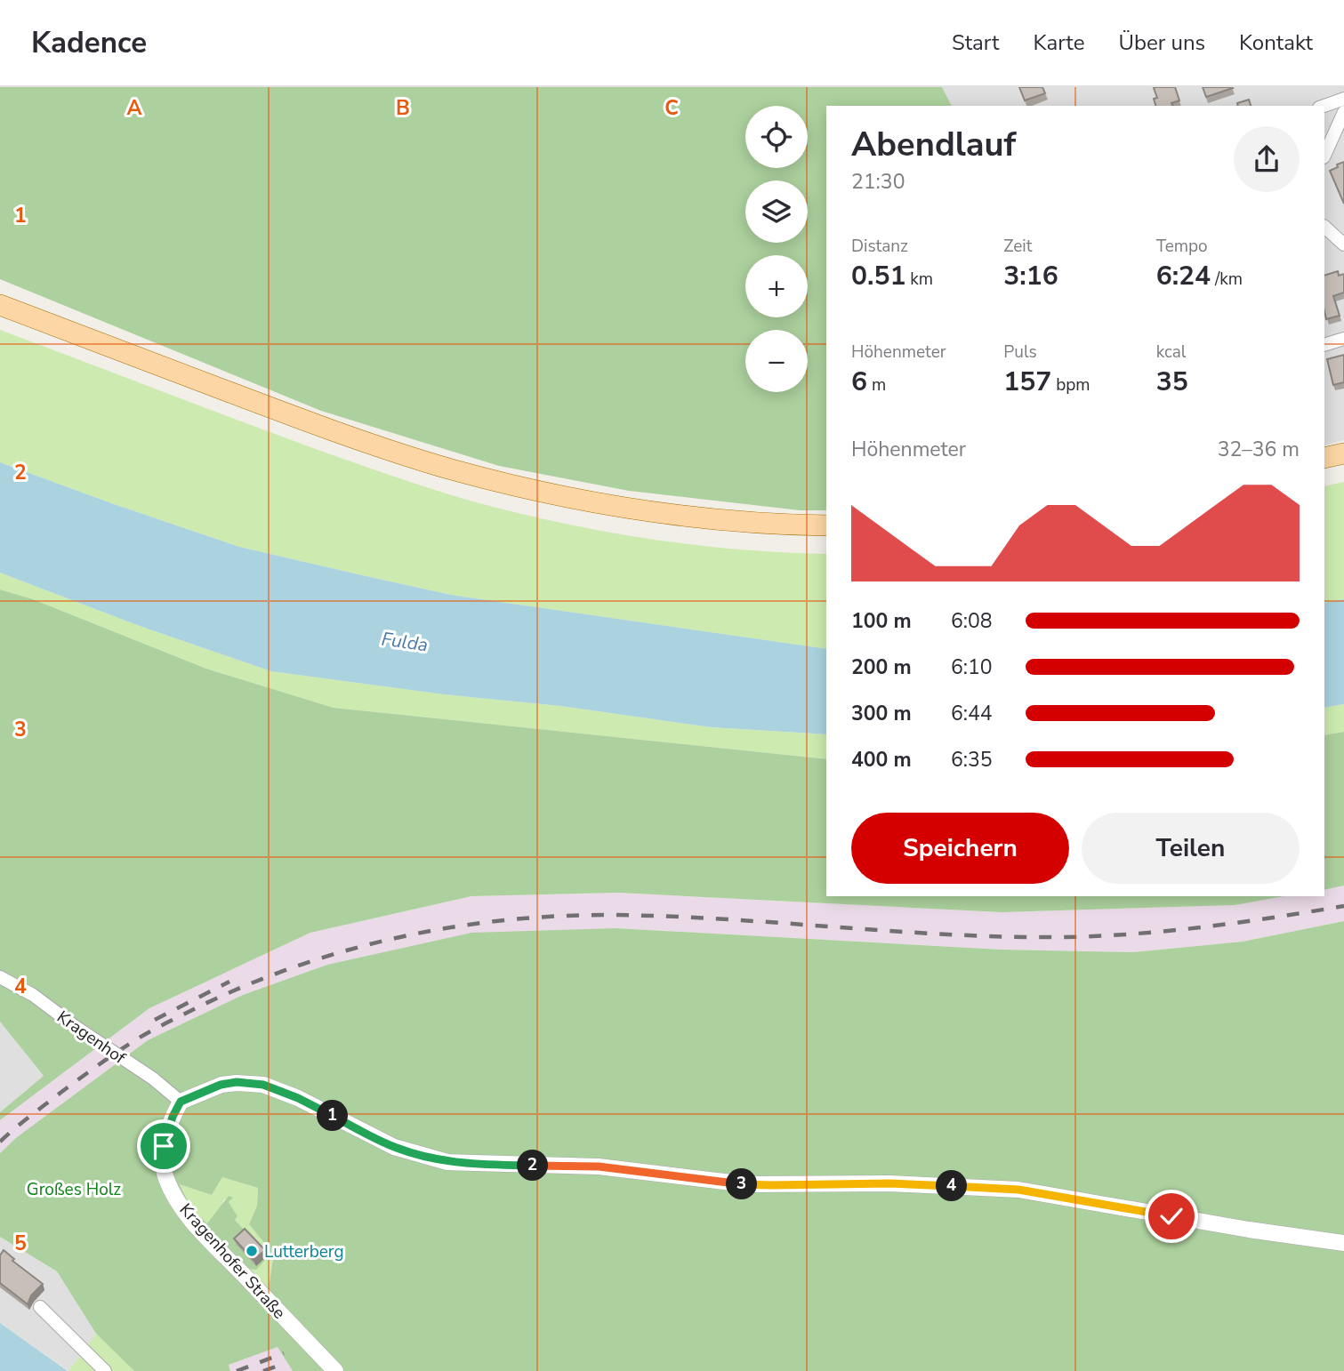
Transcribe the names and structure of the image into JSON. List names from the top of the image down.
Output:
{
  "streets": {
    "street": ["Kragenhof", "Kragenhofer Straße"]
  },
  "crossings": [
    ["Kragenhof", "Kragenhofer Straße"]
  ],
  "water": ["Fulda"],
  "parks": ["Großes Holz"],
  "places": ["Lutterberg"],
  "page": {
    "header": "Kadence",
    "nav": [
      "Start",
      "Karte",
      "Über uns",
      "Kontakt"
    ],
    "map_buttons": ["+", "−"],
    "heading": ["Abendlauf", "21:30"],
    "stats": [
      ["Distanz", "0.51 km"],
      ["Zeit", "3:16"],
      ["Tempo", "6:24 /km"],
      ["Höhenmeter", "6 m"],
      ["Puls", "157 bpm"],
      ["kcal", "35"]
    ],
    "chart": ["Höhenmeter", "32–36 m"],
    "list": [
      {
        "name": "100 m",
        "note": "6:08"
      },
      {
        "name": "200 m",
        "note": "6:10"
      },
      {
        "name": "300 m",
        "note": "6:44"
      },
      {
        "name": "400 m",
        "note": "6:35"
      }
    ],
    "buttons": ["Speichern", "Teilen"],
    "pins": [
      "1",
      "2",
      "3",
      "4"
    ]
  },
  "grid": {
    "columns": ["A", "B", "C"],
    "rows": [
      "1",
      "2",
      "3",
      "4",
      "5"
    ]
  }
}
